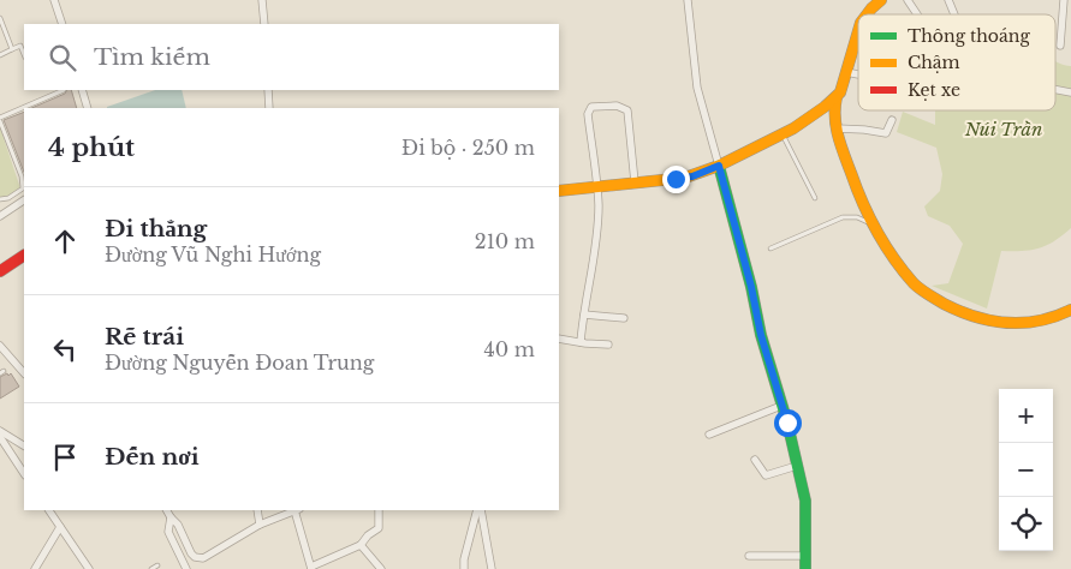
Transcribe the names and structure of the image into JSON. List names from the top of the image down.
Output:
{
  "parks": ["Núi Trần"],
  "legend": ["Thông thoáng", "Chậm", "Kẹt xe"],
  "page": {
    "search": "Tìm kiếm",
    "heading": ["4 phút", "Đi bộ · 250 m"],
    "list": [
      ["Đi thẳng", "Đường Vũ Nghi Hướng", "210 m"],
      ["Rẽ trái", "Đường Nguyễn Đoan Trung", "40 m"],
      "Đến nơi"
    ],
    "map_buttons": ["+", "−"]
  }
}
